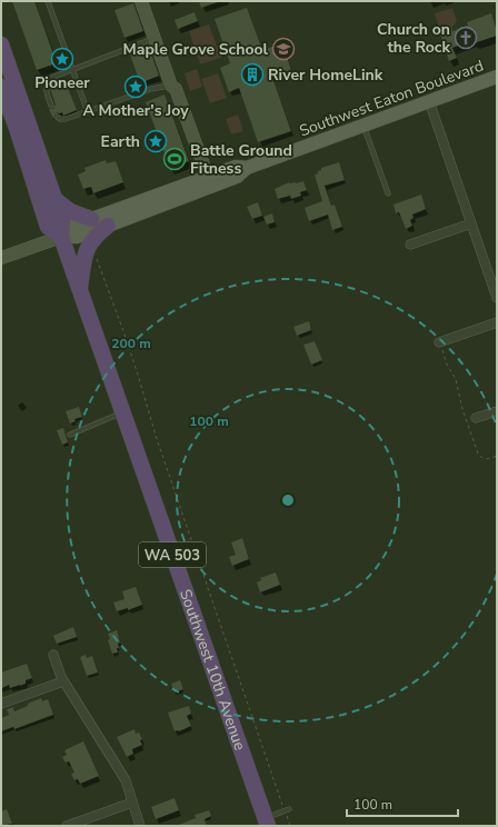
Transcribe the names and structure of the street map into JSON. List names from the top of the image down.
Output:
{
  "streets": {
    "highway": ["WA 503", "Southwest 10th Avenue"],
    "main road": ["Southwest Eaton Boulevard"]
  },
  "crossings": [
    ["Southwest Eaton Boulevard", "Southwest 10th Avenue"]
  ],
  "places": {
    "church": ["Church on the Rock"],
    "school or university": ["Maple Grove School"],
    "place": ["Pioneer", "A Mother's Joy", "Earth"],
    "building": ["River HomeLink"],
    "sports": ["Battle Ground Fitness"]
  },
  "scale_bar": "100 m",
  "rings": ["200 m", "100 m"]
}
